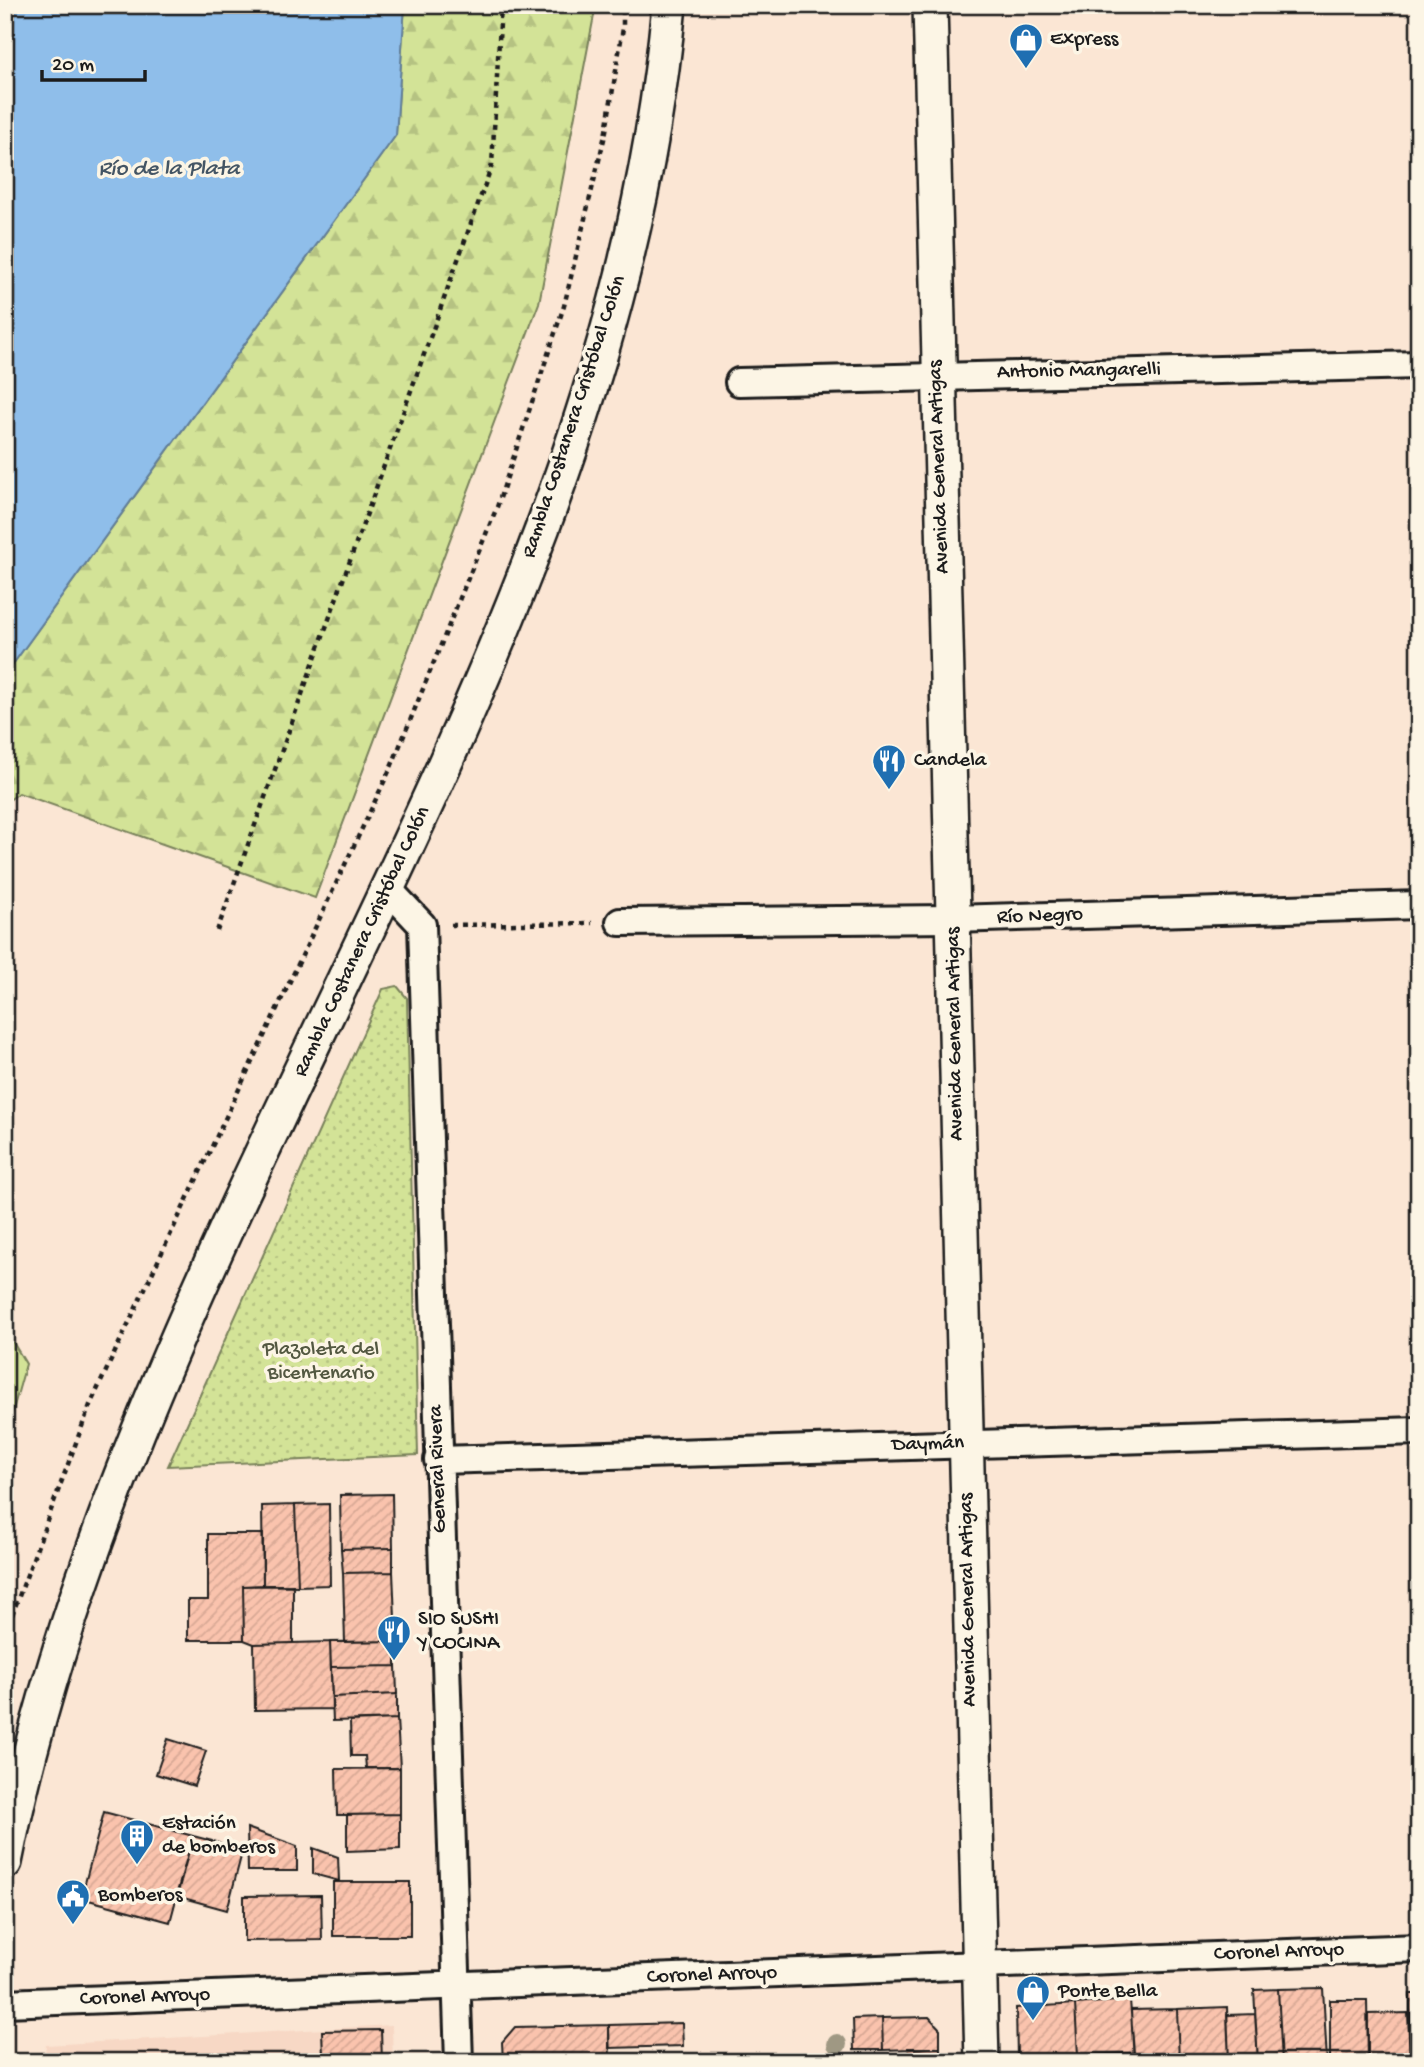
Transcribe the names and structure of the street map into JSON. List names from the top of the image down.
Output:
{
  "streets": {
    "street": [
      "Antonio Mangarelli",
      "Rambla Costanera Cristóbal Colón",
      "Avenida General Artigas",
      "Río Negro",
      "Daymán",
      "General Rivera",
      "Coronel Arroyo"
    ]
  },
  "crossings": [
    ["Antonio Mangarelli", "Avenida General Artigas"],
    ["Avenida General Artigas", "Río Negro"],
    ["Avenida General Artigas", "Daymán"],
    ["Avenida General Artigas", "Coronel Arroyo"],
    ["Daymán", "General Rivera"],
    ["General Rivera", "Coronel Arroyo"]
  ],
  "water": ["Río de la Plata"],
  "parks": ["Plazoleta del Bicentenario"],
  "places": {
    "shop": ["Express", "Ponte Bella"],
    "restaurant": ["Candela", "SIO SUSHI Y COCINA"],
    "building": ["Estación de bomberos"],
    "public building": ["Bomberos"]
  },
  "scale_bar": "20 m"
}
